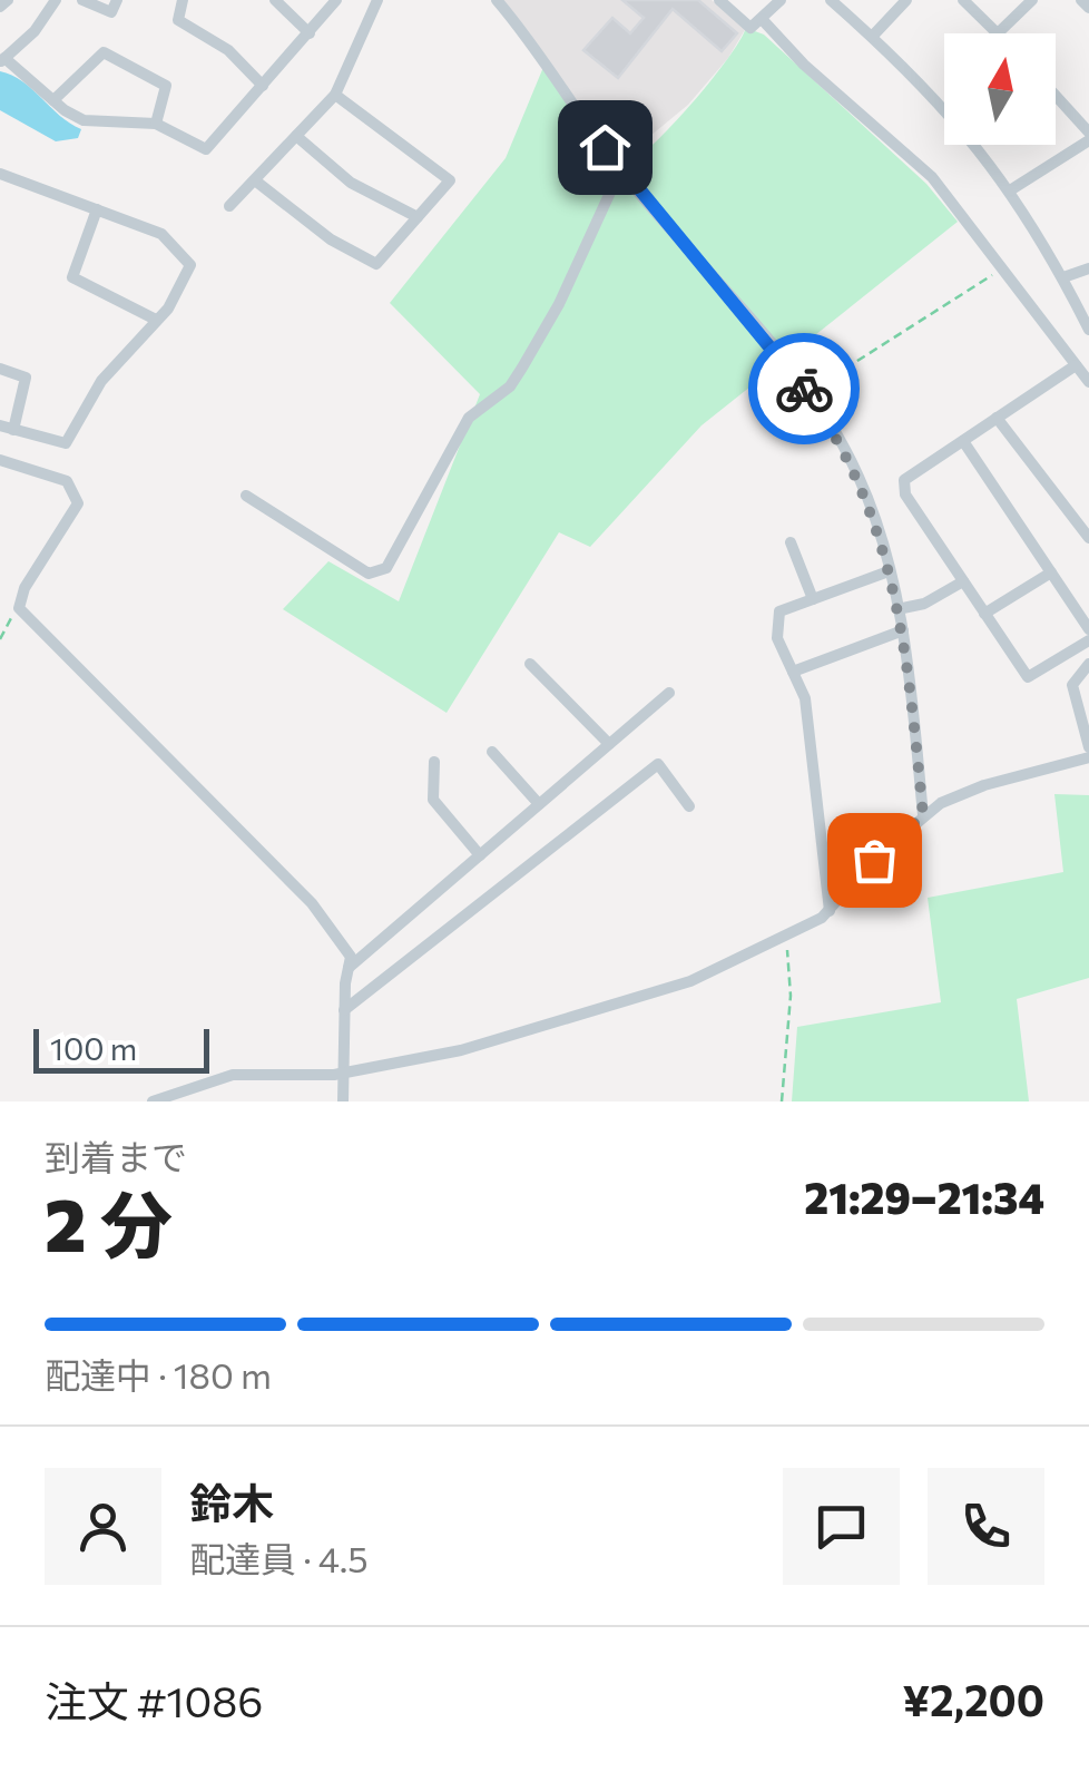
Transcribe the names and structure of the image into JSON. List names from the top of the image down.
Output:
{
  "scale_bar": "100 m",
  "north": "top",
  "page": {
    "scale": "100 m",
    "heading": ["2 分", "到着まで", "21:29–21:34"],
    "panel": [
      "鈴木",
      "配達員 · 4.5",
      "注文 #1086",
      "¥2,200"
    ],
    "bar": "配達中 · 180 m"
  }
}
